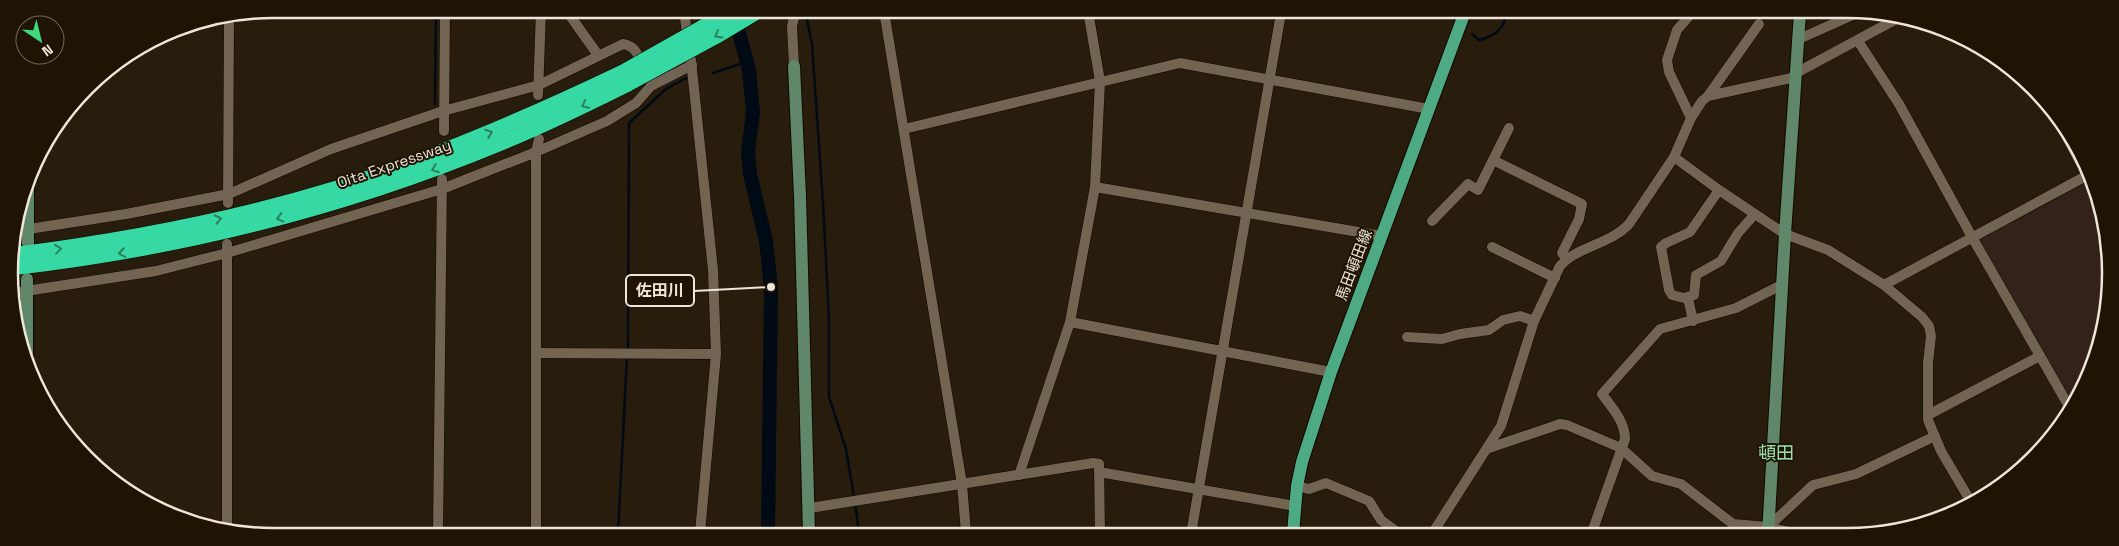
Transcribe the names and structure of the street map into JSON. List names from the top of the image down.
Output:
{
  "streets": {
    "highway": ["Oita Expressway"],
    "main road": ["馬田頓田線"]
  },
  "districts": ["頓田"],
  "places": ["佐田川"],
  "north": "bottom right"
}
